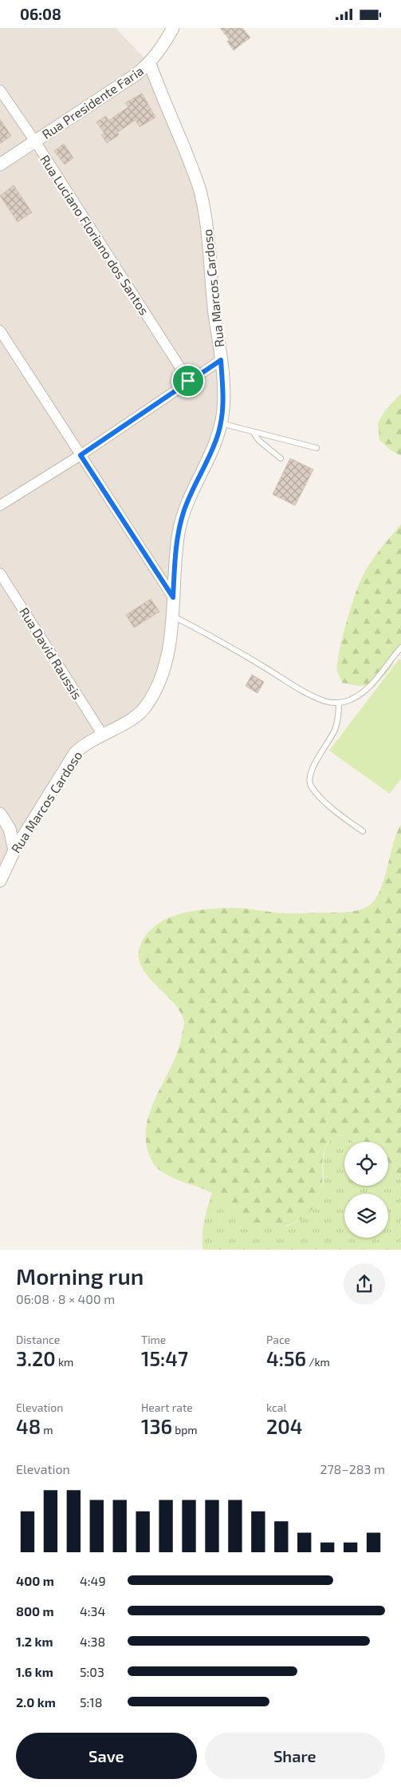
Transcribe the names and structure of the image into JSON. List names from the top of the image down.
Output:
{
  "streets": {
    "street": [
      "Rua Presidente Faria",
      "Rua Luciano Floriano dos Santos",
      "Rua Marcos Cardoso",
      "Rua David Raussis"
    ]
  },
  "crossings": [
    ["Rua Presidente Faria", "Rua Luciano Floriano dos Santos"],
    ["Rua Presidente Faria", "Rua Marcos Cardoso"],
    ["Rua Marcos Cardoso", "Rua David Raussis"]
  ],
  "page": {
    "status": "06:08",
    "heading": ["Morning run", "06:08 · 8 × 400 m"],
    "stats": [
      ["Distance", "3.20 km"],
      ["Time", "15:47"],
      ["Pace", "4:56 /km"],
      ["Elevation", "48 m"],
      ["Heart rate", "136 bpm"],
      ["kcal", "204"]
    ],
    "chart": ["Elevation", "278–283 m"],
    "list": [
      {
        "name": "400 m",
        "note": "4:49"
      },
      {
        "name": "800 m",
        "note": "4:34"
      },
      {
        "name": "1.2 km",
        "note": "4:38"
      },
      {
        "name": "1.6 km",
        "note": "5:03"
      },
      {
        "name": "2.0 km",
        "note": "5:18"
      }
    ],
    "buttons": ["Save", "Share"]
  }
}
